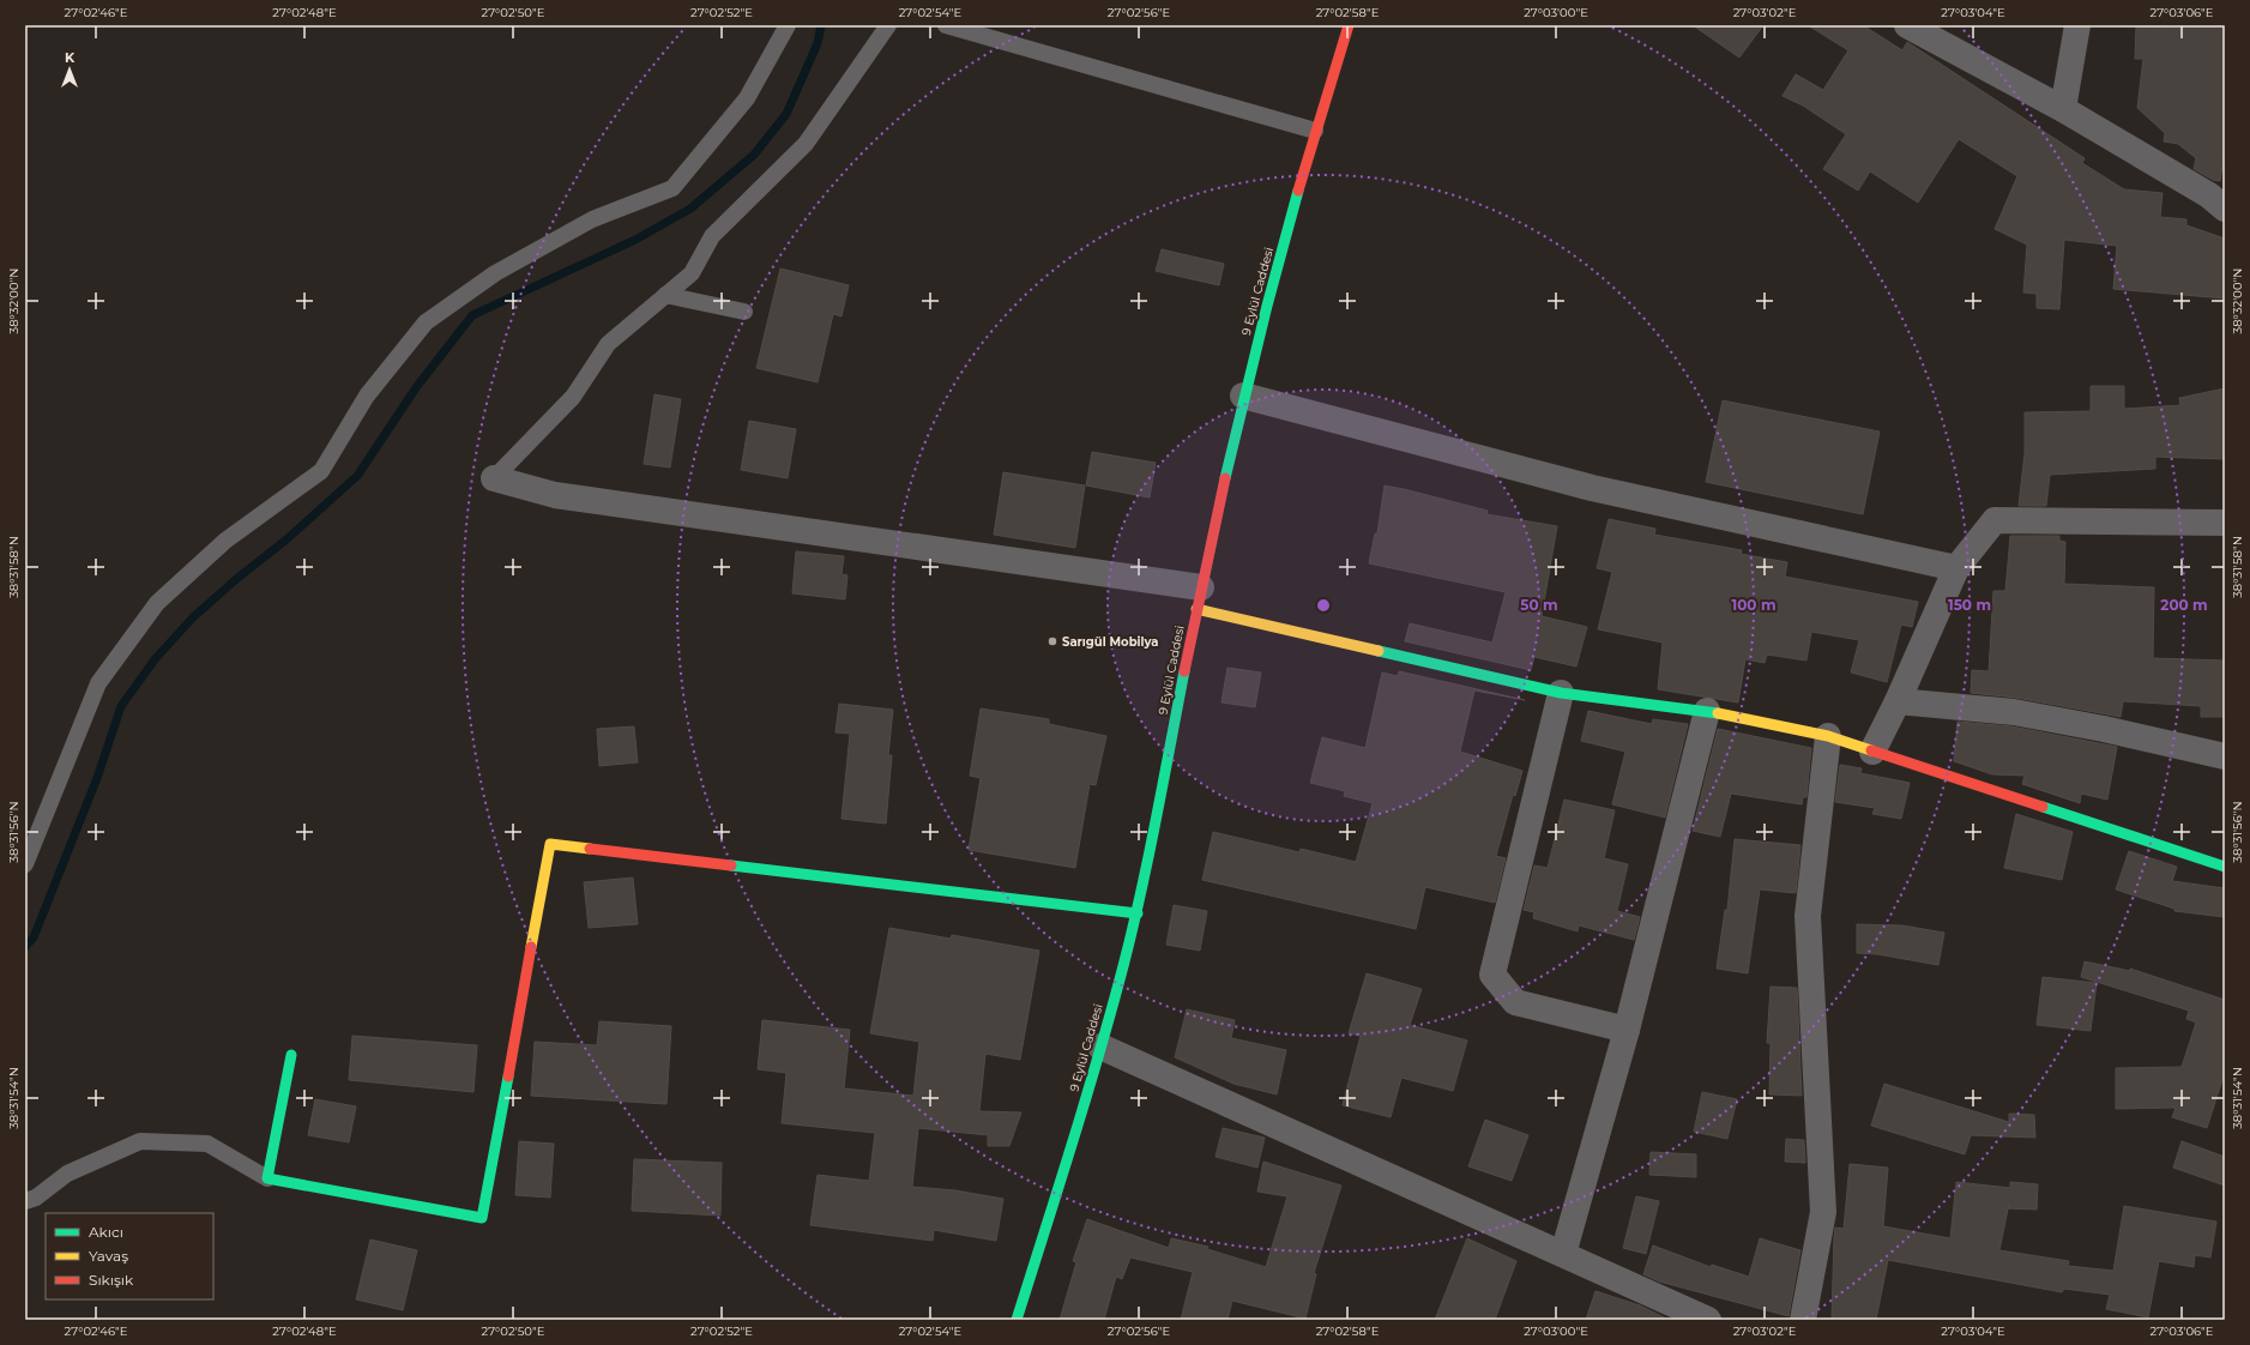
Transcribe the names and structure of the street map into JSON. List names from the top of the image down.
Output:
{
  "streets": {
    "street": ["9 Eylül Caddesi"]
  },
  "places": ["Sarıgül Mobilya"],
  "legend": ["Akıcı", "Yavaş", "Sıkışık"],
  "north": "top",
  "coordinates": [
    "27°02'46\"E",
    "27°02'48\"E",
    "27°02'50\"E",
    "27°02'52\"E",
    "27°02'54\"E",
    "27°02'56\"E",
    "27°02'58\"E",
    "27°03'00\"E",
    "27°03'02\"E",
    "27°03'04\"E",
    "27°03'06\"E",
    "38°32'00\"N",
    "38°31'58\"N",
    "38°31'56\"N",
    "38°31'54\"N"
  ],
  "rings": [
    "50 m",
    "100 m",
    "150 m",
    "200 m"
  ]
}
